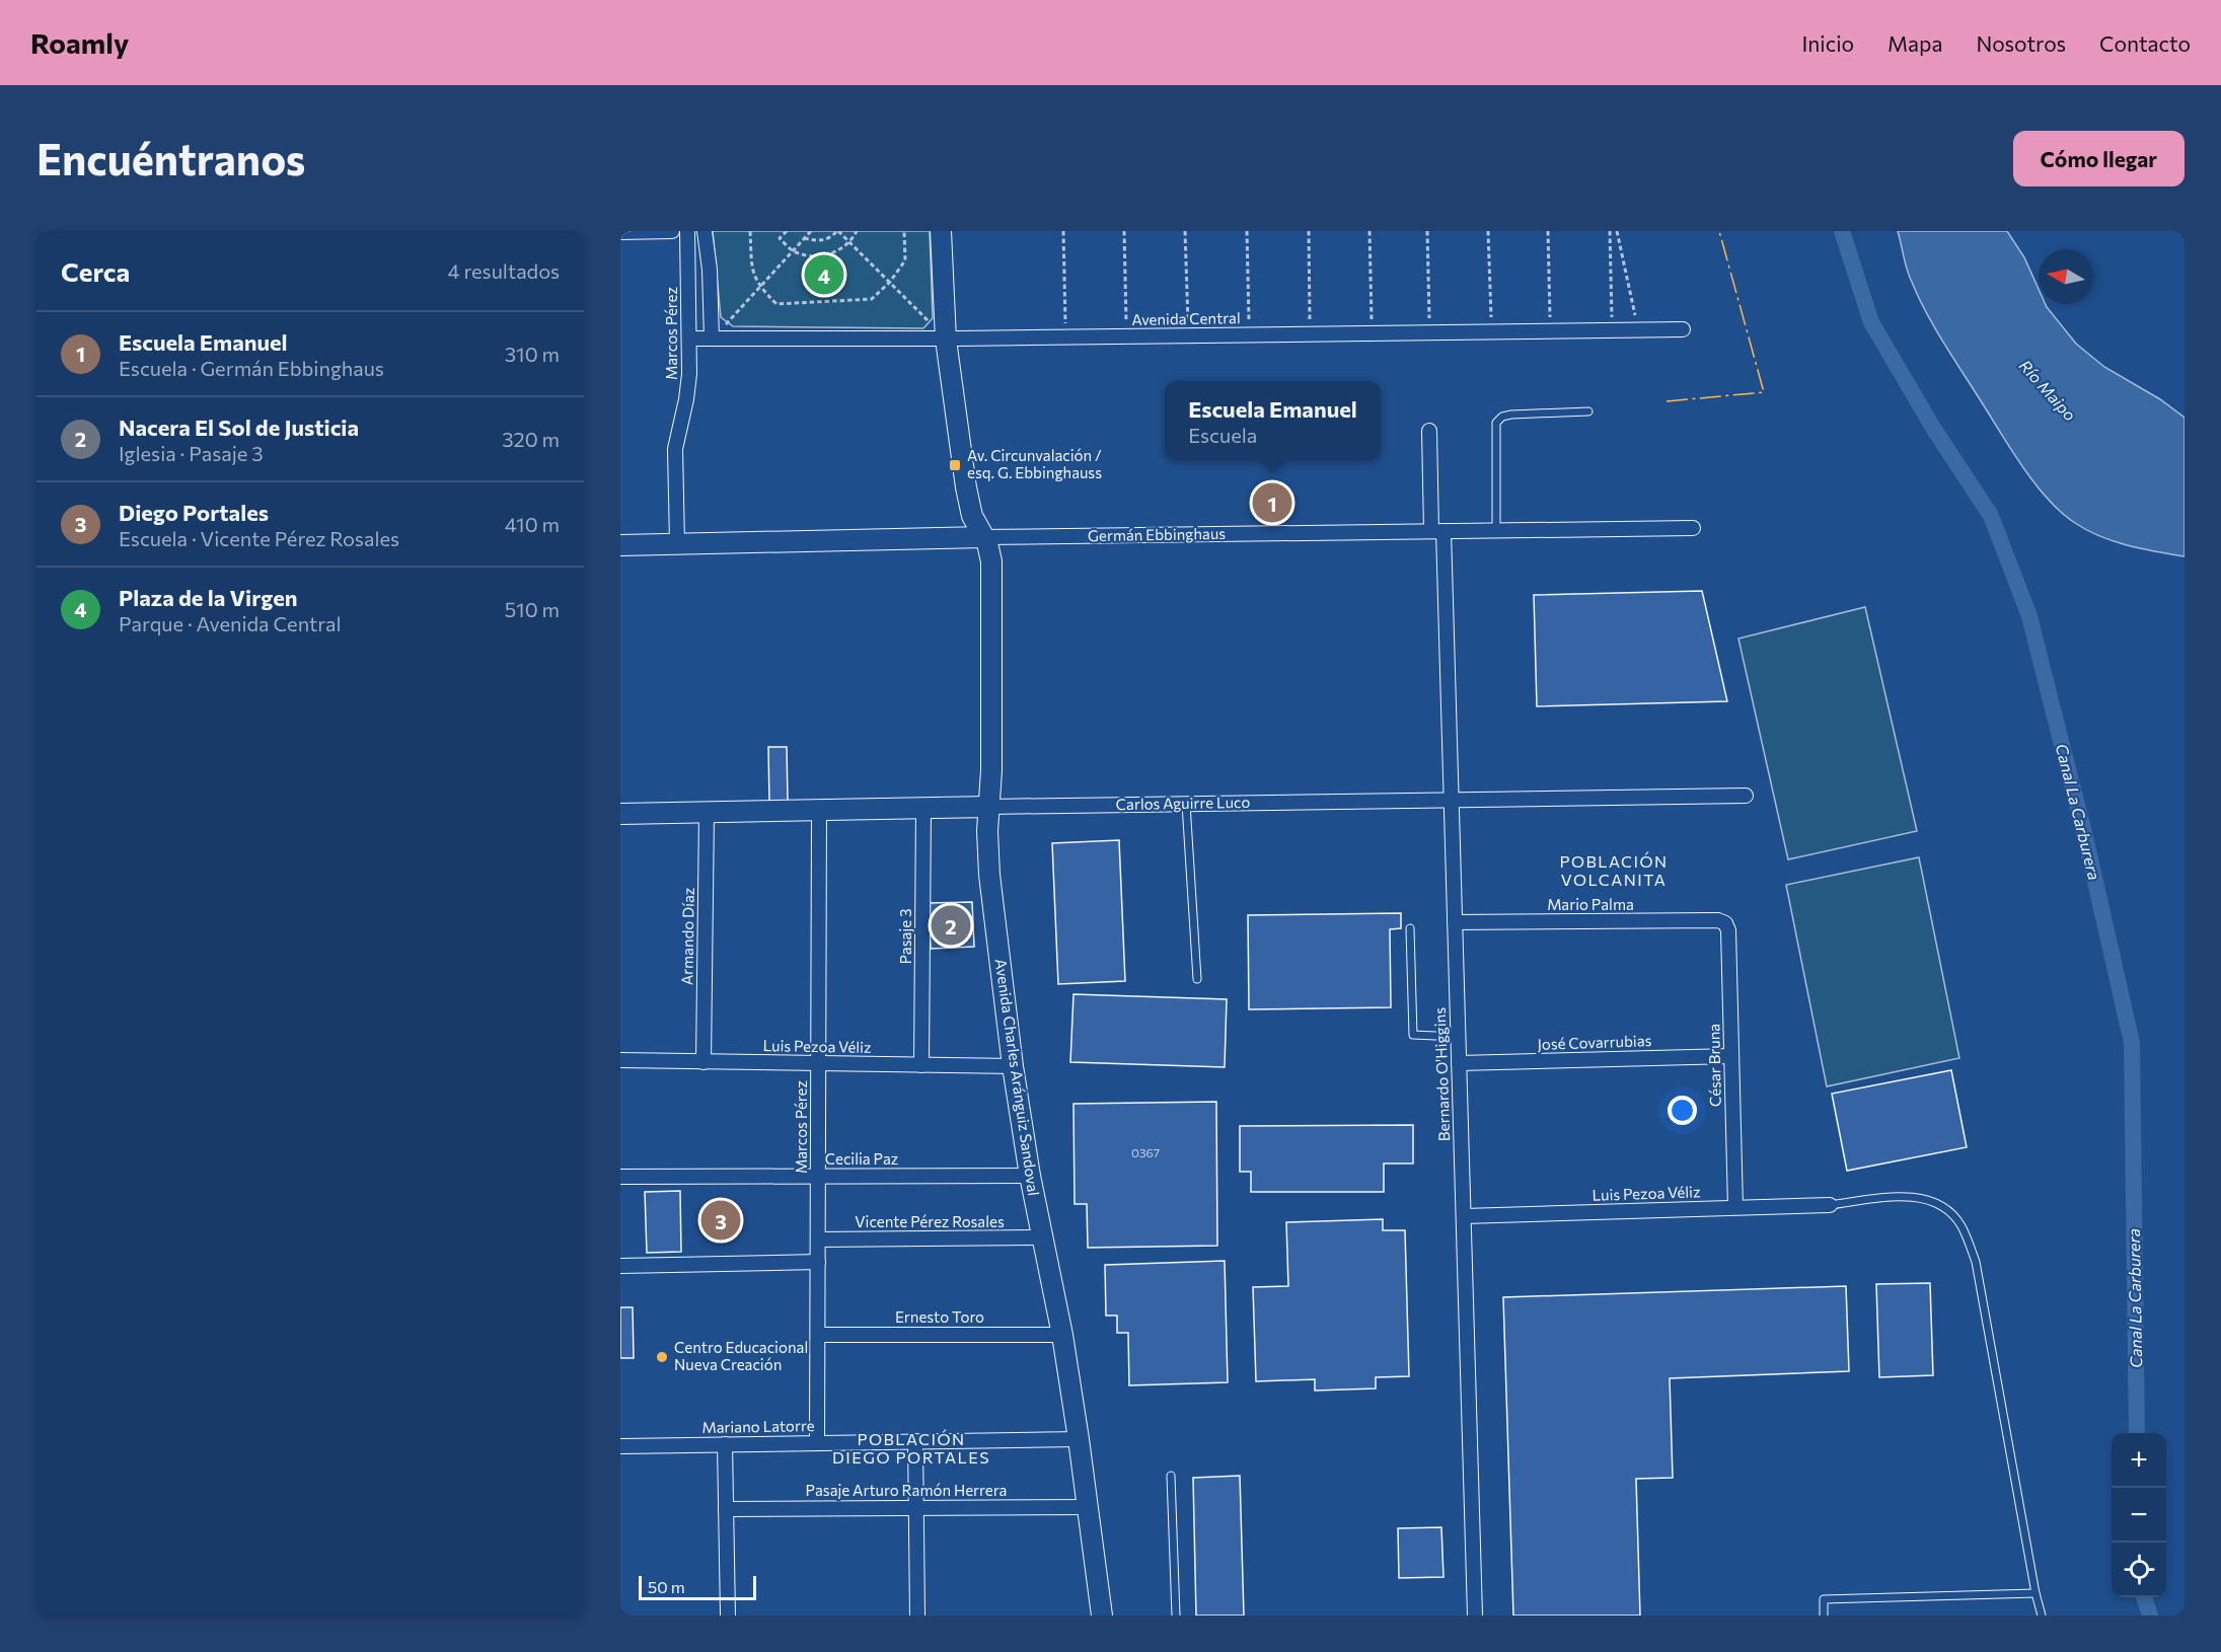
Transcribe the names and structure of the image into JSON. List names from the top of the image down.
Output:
{
  "streets": {
    "street": [
      "Avenida Central",
      "Marcos Pérez",
      "Germán Ebbinghaus",
      "Carlos Aguirre Luco",
      "Mario Palma",
      "Armando Díaz",
      "Pasaje 3",
      "José Covarrubias",
      "Luis Pezoa Véliz",
      "César Bruna",
      "Bernardo O'Higgins",
      "Avenida Charles Aránguiz Sandoval",
      "Cecilia Paz",
      "Vicente Pérez Rosales",
      "Ernesto Toro",
      "Mariano Latorre",
      "Pasaje Arturo Ramón Herrera"
    ]
  },
  "crossings": [
    ["Avenida Central", "Marcos Pérez"],
    ["Avenida Central", "Avenida Charles Aránguiz Sandoval"],
    ["Marcos Pérez", "Germán Ebbinghaus"],
    ["Marcos Pérez", "Carlos Aguirre Luco"],
    ["Marcos Pérez", "Luis Pezoa Véliz"],
    ["Marcos Pérez", "Cecilia Paz"],
    ["Marcos Pérez", "Vicente Pérez Rosales"],
    ["Marcos Pérez", "Ernesto Toro"],
    ["Marcos Pérez", "Mariano Latorre"],
    ["Germán Ebbinghaus", "Bernardo O'Higgins"],
    ["Germán Ebbinghaus", "Avenida Charles Aránguiz Sandoval"],
    ["Carlos Aguirre Luco", "Armando Díaz"],
    ["Carlos Aguirre Luco", "Pasaje 3"],
    ["Carlos Aguirre Luco", "Bernardo O'Higgins"],
    ["Carlos Aguirre Luco", "Avenida Charles Aránguiz Sandoval"],
    ["Mario Palma", "César Bruna"],
    ["Mario Palma", "Bernardo O'Higgins"],
    ["Armando Díaz", "Luis Pezoa Véliz"],
    ["Pasaje 3", "Luis Pezoa Véliz"],
    ["José Covarrubias", "César Bruna"],
    ["José Covarrubias", "Bernardo O'Higgins"],
    ["Luis Pezoa Véliz", "César Bruna"],
    ["Luis Pezoa Véliz", "Bernardo O'Higgins"],
    ["Luis Pezoa Véliz", "Avenida Charles Aránguiz Sandoval"],
    ["Avenida Charles Aránguiz Sandoval", "Cecilia Paz"],
    ["Avenida Charles Aránguiz Sandoval", "Vicente Pérez Rosales"],
    ["Avenida Charles Aránguiz Sandoval", "Ernesto Toro"],
    ["Avenida Charles Aránguiz Sandoval", "Mariano Latorre"],
    ["Avenida Charles Aránguiz Sandoval", "Pasaje Arturo Ramón Herrera"]
  ],
  "districts": ["POBLACIÓN VOLCANITA", "POBLACIÓN DIEGO PORTALES"],
  "water": ["Río Maipo", "Canal La Carburera"],
  "places": {
    "transit": ["Av. Circunvalación / esq. G. Ebbinghauss"],
    "other": ["Centro Educacional Nueva Creación"]
  },
  "house_numbers": ["0367"],
  "scale_bar": "50 m",
  "north": "left",
  "page": {
    "header": "Roamly",
    "nav": [
      "Inicio",
      "Mapa",
      "Nosotros",
      "Contacto"
    ],
    "buttons": "Cómo llegar",
    "title": "Encuéntranos",
    "heading": ["Cerca", "4 resultados"],
    "pins": [
      "4",
      "1",
      "2",
      "3"
    ],
    "list": [
      {
        "mark": "1",
        "name": "Escuela Emanuel",
        "note": "Escuela · Germán Ebbinghaus",
        "value": "310 m"
      },
      {
        "mark": "2",
        "name": "Nacera El Sol de Justicia",
        "note": "Iglesia · Pasaje 3",
        "value": "320 m"
      },
      {
        "mark": "3",
        "name": "Diego Portales",
        "note": "Escuela · Vicente Pérez Rosales",
        "value": "410 m"
      },
      {
        "mark": "4",
        "name": "Plaza de la Virgen",
        "note": "Parque · Avenida Central",
        "value": "510 m"
      }
    ],
    "popup": ["Escuela Emanuel", "Escuela"],
    "map_buttons": ["+", "−"],
    "scale": "50 m"
  }
}
